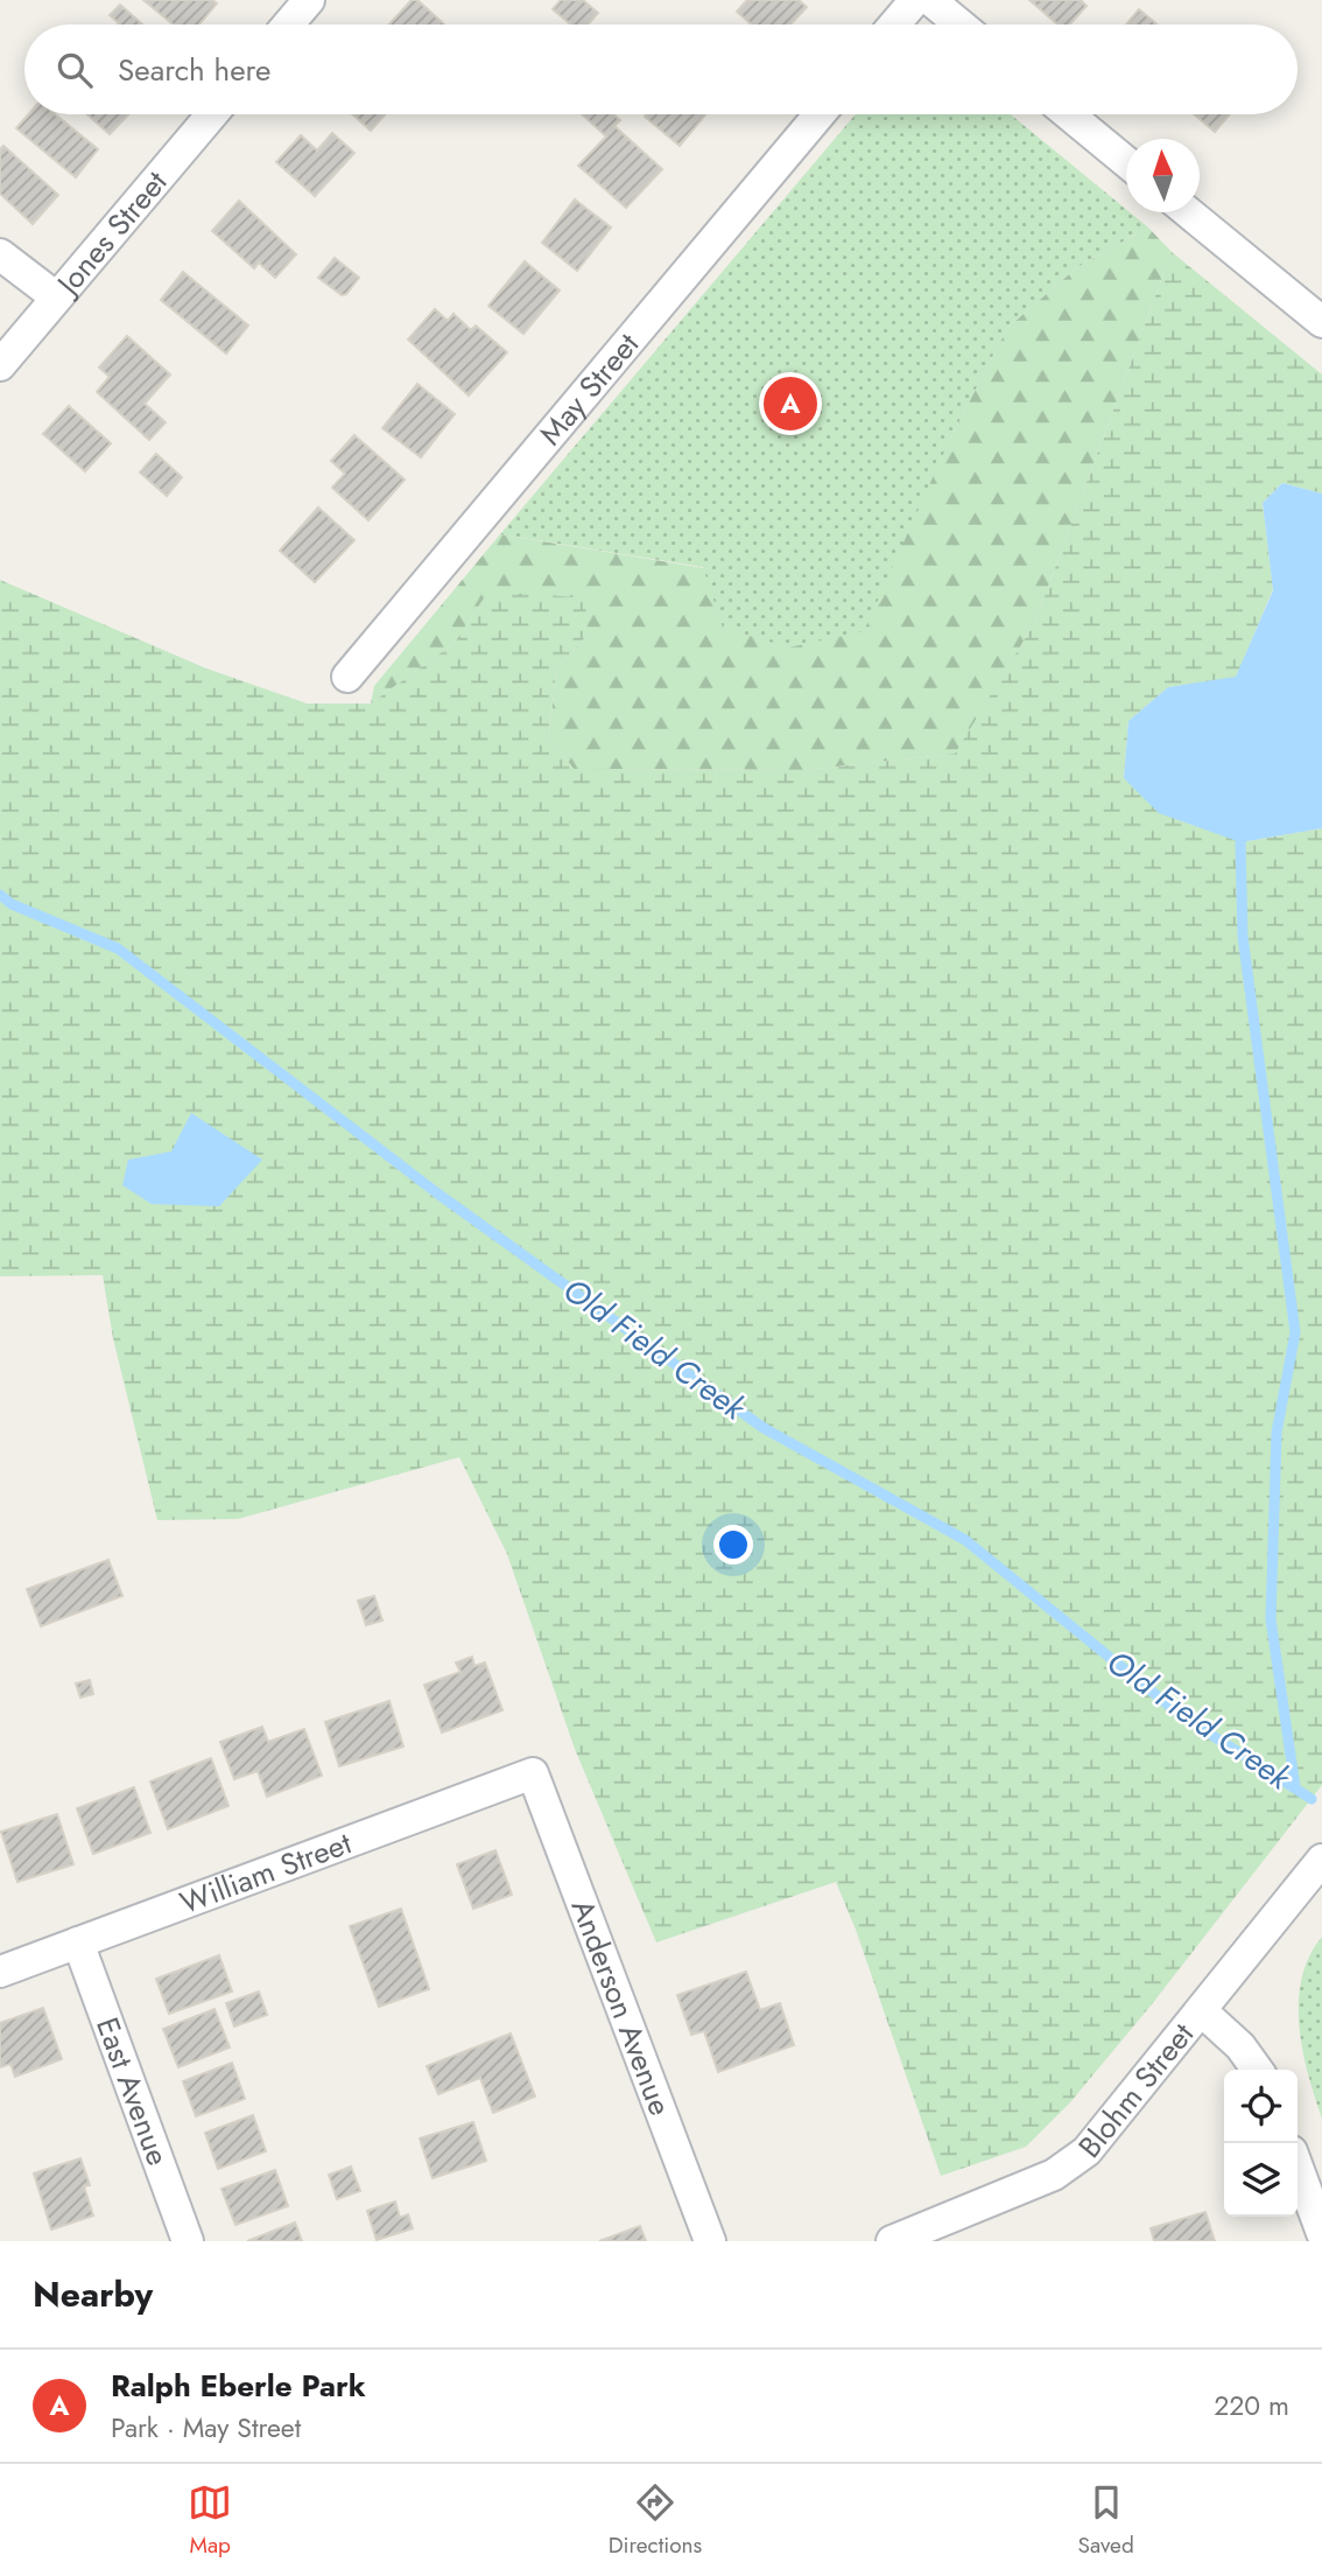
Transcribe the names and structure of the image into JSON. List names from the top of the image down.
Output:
{
  "streets": {
    "street": [
      "Jones Street",
      "May Street",
      "William Street",
      "Anderson Avenue",
      "Blohm Street",
      "East Avenue"
    ]
  },
  "crossings": [
    ["William Street", "Anderson Avenue"],
    ["William Street", "East Avenue"]
  ],
  "water": ["Old Field Creek"],
  "north": "top",
  "page": {
    "search": "Search here",
    "pins": "A",
    "heading": "Nearby",
    "list": [
      {
        "mark": "A",
        "name": "Ralph Eberle Park",
        "note": "Park · May Street",
        "value": "220 m"
      }
    ],
    "nav": ["Map", "Directions", "Saved"]
  }
}
